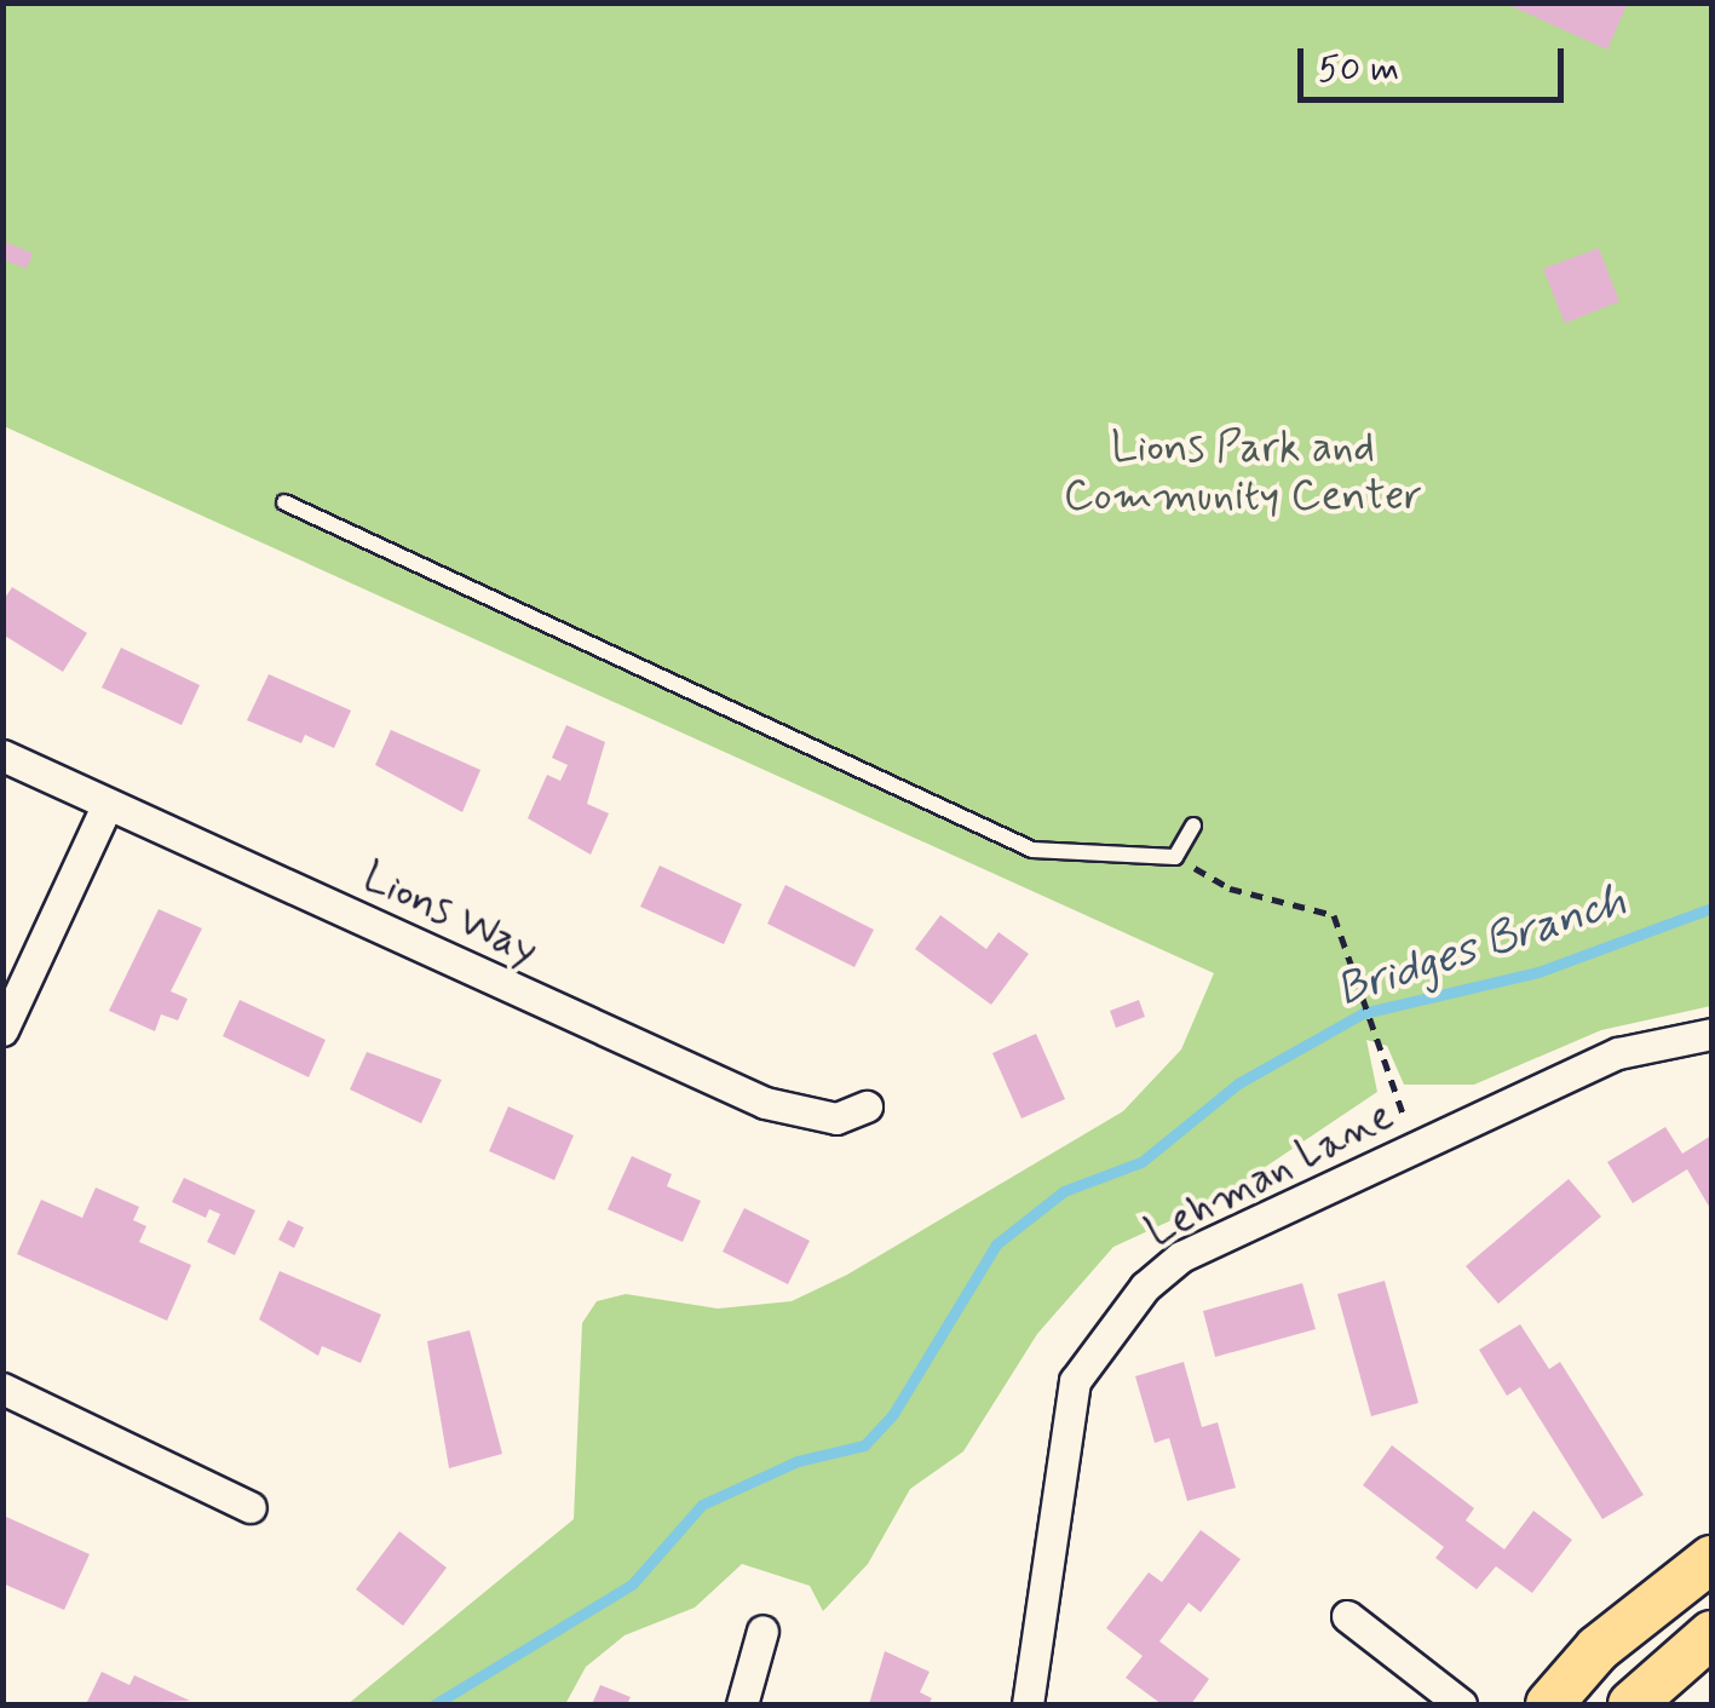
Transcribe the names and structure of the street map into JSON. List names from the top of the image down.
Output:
{
  "streets": {
    "street": ["Lions Way", "Lehman Lane"]
  },
  "water": ["Bridges Branch"],
  "parks": ["Lions Park and Community Center"],
  "scale_bar": "50 m"
}
